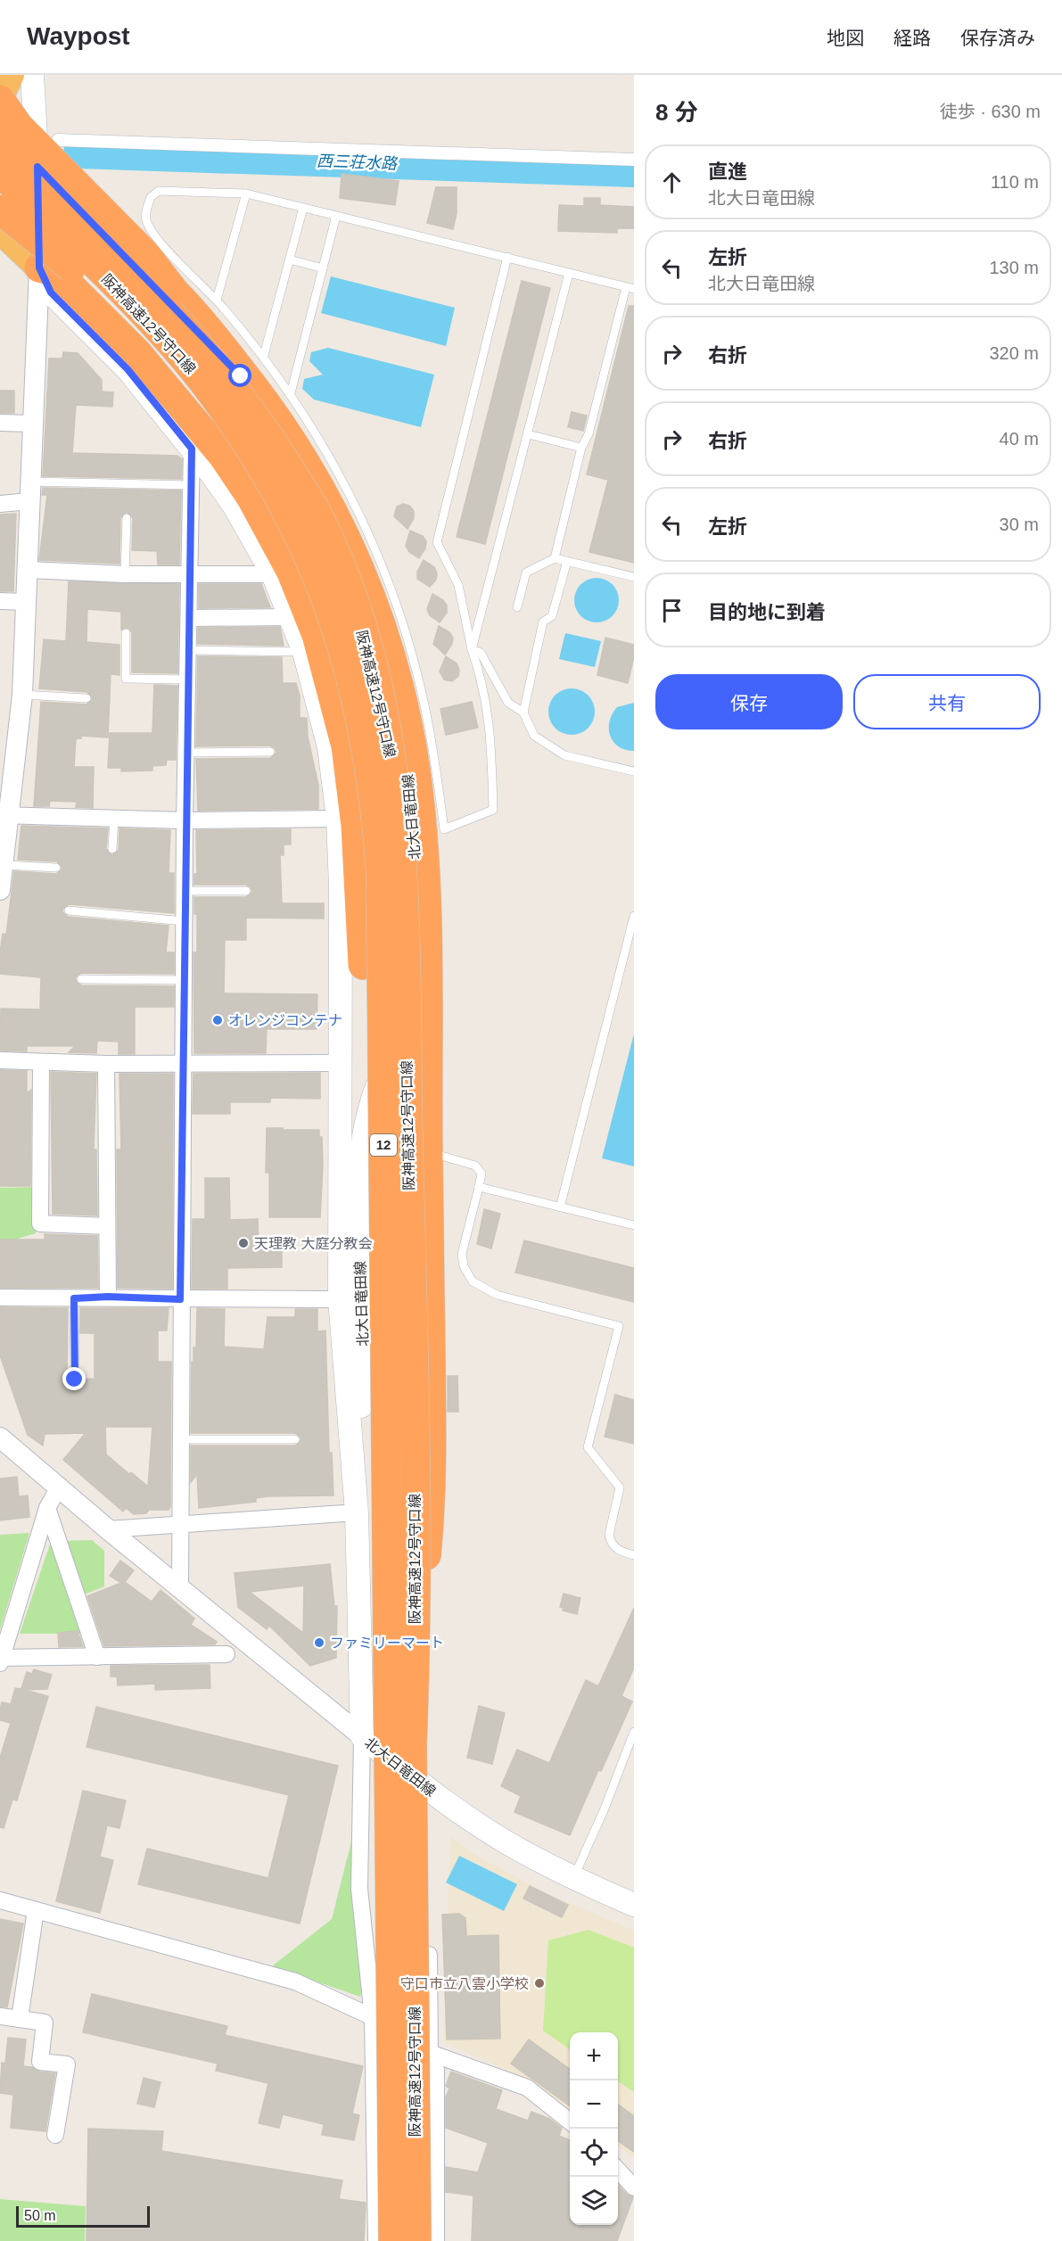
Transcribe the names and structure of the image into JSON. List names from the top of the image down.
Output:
{
  "streets": {
    "highway": ["阪神高速12号守口線", "12"],
    "main road": ["北大日竜田線"]
  },
  "crossings": [
    ["阪神高速12号守口線", "北大日竜田線"]
  ],
  "water": ["西三荘水路"],
  "places": [
    "オレンジコンテナ",
    "天理教 大庭分教会",
    "ファミリーマート",
    "守口市立八雲小学校"
  ],
  "scale_bar": "50 m",
  "page": {
    "header": "Waypost",
    "nav": ["地図", "経路", "保存済み"],
    "heading": ["8 分", "徒歩 · 630 m"],
    "list": [
      ["直進", "北大日竜田線", "110 m"],
      ["左折", "北大日竜田線", "130 m"],
      ["右折", "320 m"],
      ["右折", "40 m"],
      ["左折", "30 m"],
      "目的地に到着"
    ],
    "buttons": ["保存", "共有"],
    "map_buttons": ["+", "−"],
    "scale": "50 m"
  }
}
